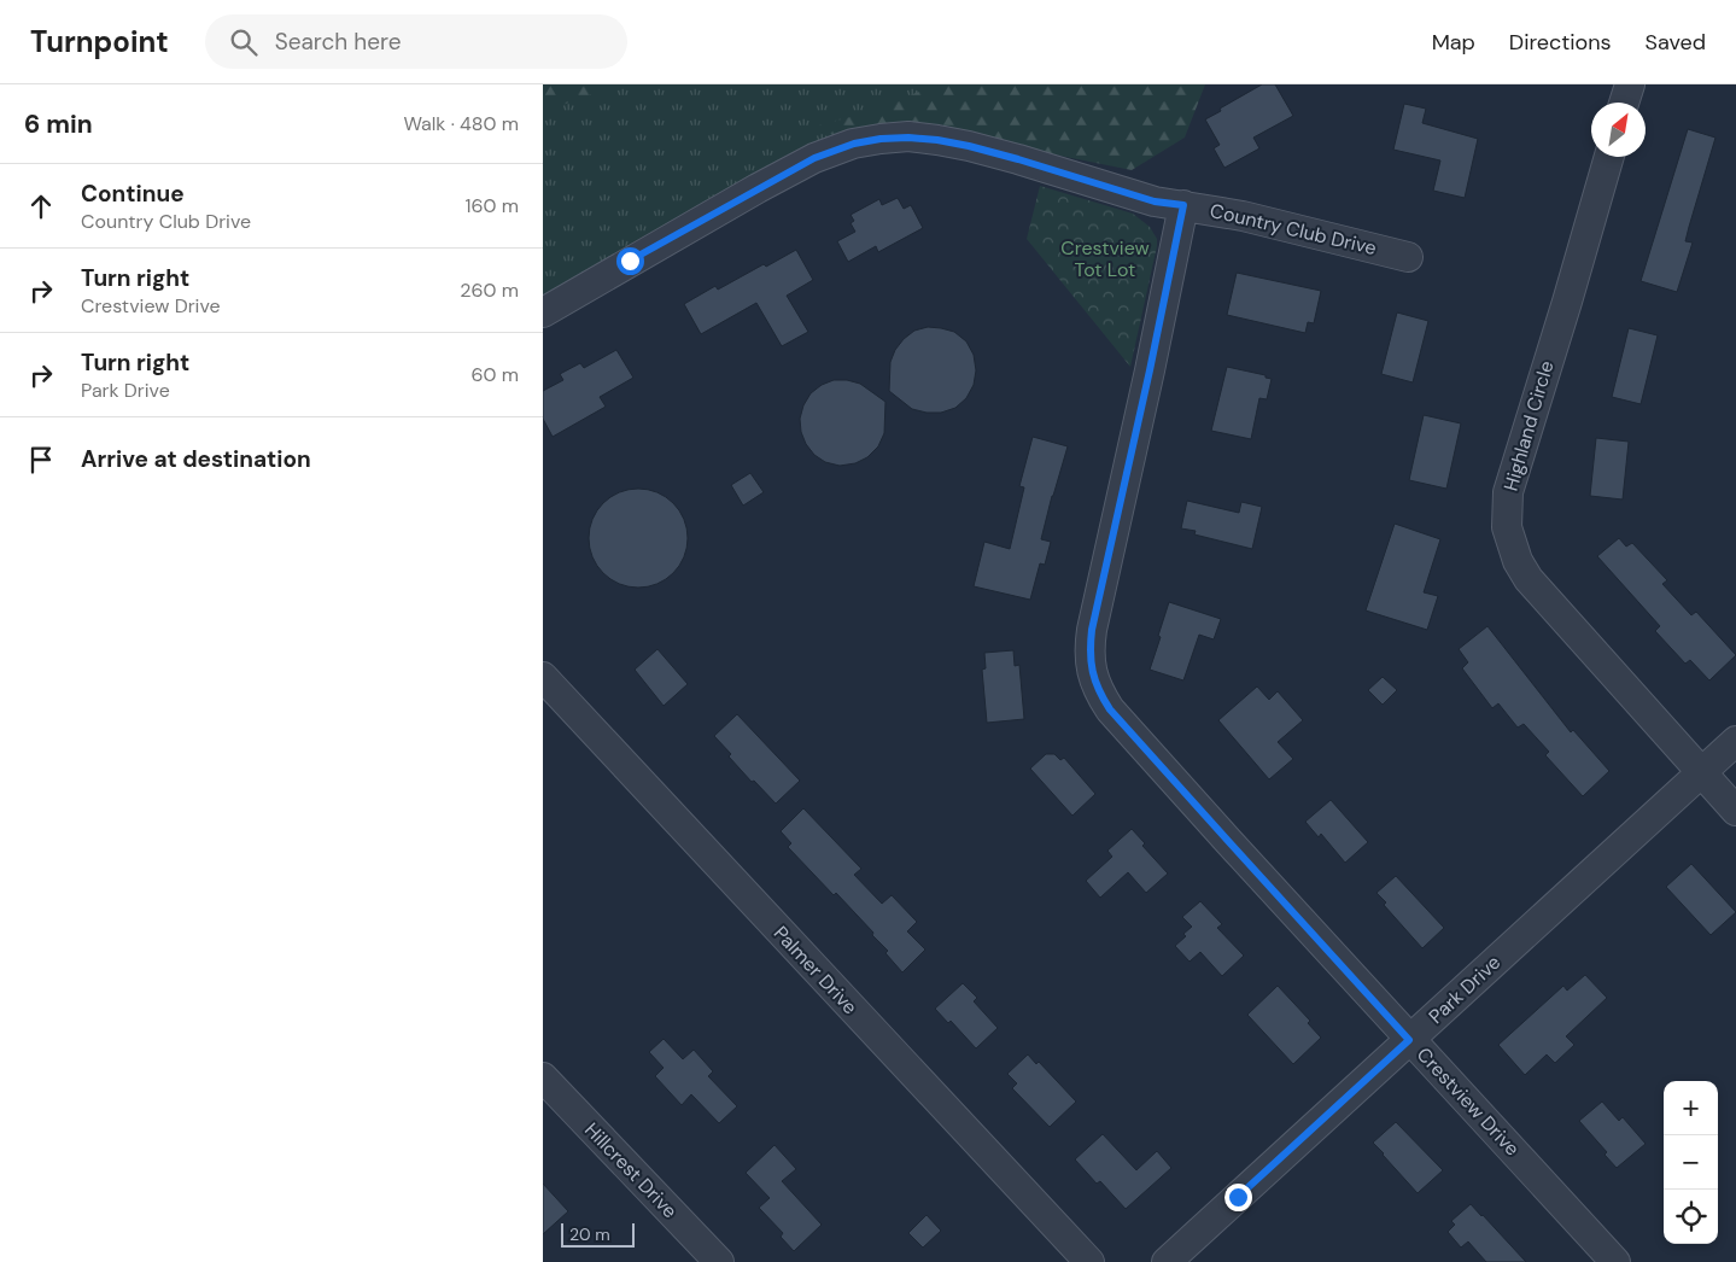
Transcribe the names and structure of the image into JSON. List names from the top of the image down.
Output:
{
  "streets": {
    "street": [
      "Country Club Drive",
      "Highland Circle",
      "Palmer Drive",
      "Park Drive",
      "Crestview Drive",
      "Hillcrest Drive"
    ]
  },
  "crossings": [
    ["Country Club Drive", "Crestview Drive"],
    ["Highland Circle", "Park Drive"],
    ["Park Drive", "Crestview Drive"]
  ],
  "parks": ["Crestview Tot Lot"],
  "scale_bar": "20 m",
  "north": "top right",
  "page": {
    "header": "Turnpoint",
    "search": "Search here",
    "nav": ["Map", "Directions", "Saved"],
    "heading": ["6 min", "Walk · 480 m"],
    "list": [
      ["Continue", "Country Club Drive", "160 m"],
      ["Turn right", "Crestview Drive", "260 m"],
      ["Turn right", "Park Drive", "60 m"],
      "Arrive at destination"
    ],
    "map_buttons": ["+", "−"],
    "scale": "20 m"
  }
}
